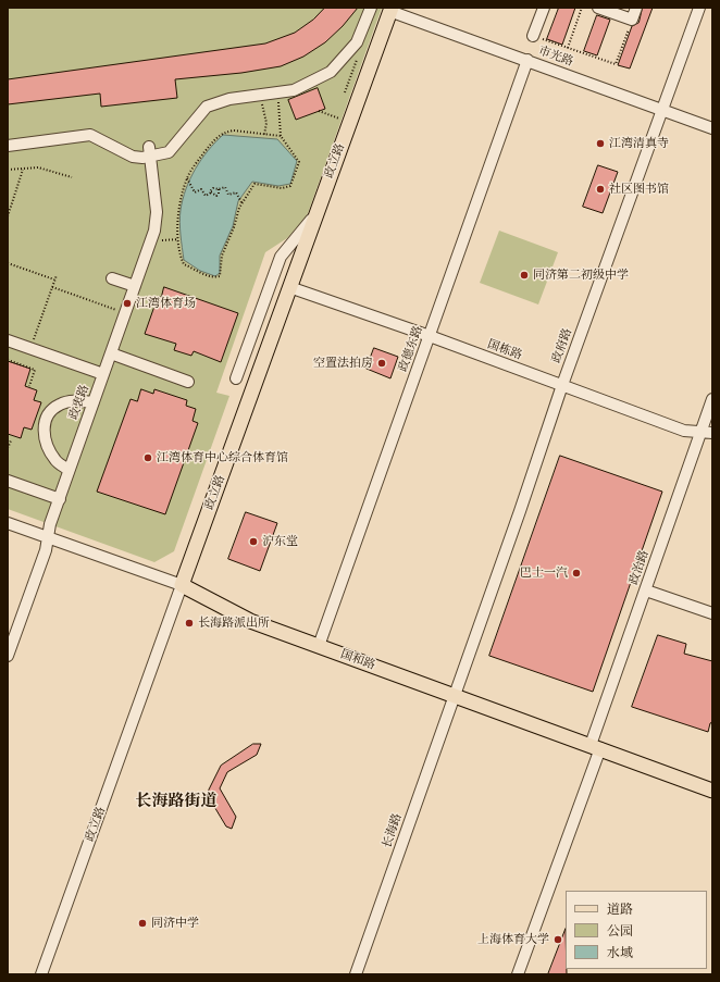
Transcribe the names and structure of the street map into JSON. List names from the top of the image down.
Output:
{
  "streets": {
    "main road": ["政立路", "国和路"],
    "street": [
      "市光路",
      "政府路",
      "政德东路",
      "国栋路",
      "政衷路",
      "政治路",
      "长海路"
    ]
  },
  "crossings": [
    ["市光路", "政立路"],
    ["市光路", "政府路"],
    ["市光路", "政德东路"],
    ["政立路", "国栋路"],
    ["政立路", "国和路"],
    ["政府路", "国栋路"],
    ["政府路", "国和路"],
    ["政府路", "长海路"],
    ["政德东路", "国栋路"],
    ["政德东路", "国和路"],
    ["国栋路", "政治路"],
    ["政衷路", "国和路"],
    ["政治路", "国和路"],
    ["国和路", "长海路"]
  ],
  "districts": ["长海路街道"],
  "places": [
    "江湾清真寺",
    "社区图书馆",
    "同济第二初级中学",
    "江湾体育场",
    "空置法拍房",
    "江湾体育中心综合体育馆",
    "沪东堂",
    "巴士一汽",
    "长海路派出所",
    "同济中学",
    "上海体育大学"
  ],
  "legend": ["道路", "公园", "水域"]
}
